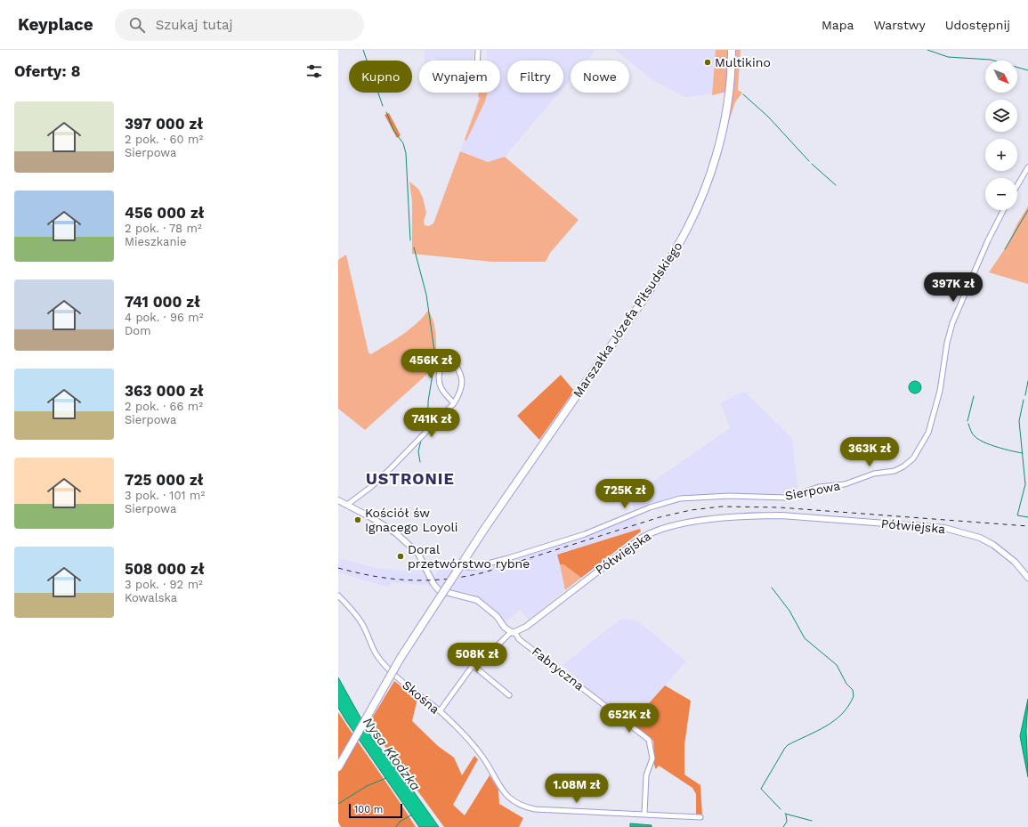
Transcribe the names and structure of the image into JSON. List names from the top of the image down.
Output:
{
  "streets": {
    "highway": ["Marszałka Józefa Piłsudskiego"],
    "street": [
      "Sierpowa",
      "Półwiejska",
      "Fabryczna",
      "Skośna"
    ]
  },
  "crossings": [
    ["Półwiejska", "Fabryczna"],
    ["Fabryczna", "Skośna"]
  ],
  "districts": ["USTRONIE"],
  "water": ["Nysa Kłodzka"],
  "places": ["Multikino", "Kościół św Ignacego Loyoli", "Doral przetwórstwo rybne"],
  "scale_bar": "100 m",
  "north": "bottom right",
  "page": {
    "header": "Keyplace",
    "search": "Szukaj tutaj",
    "nav": ["Mapa", "Warstwy", "Udostępnij"],
    "heading": "Oferty: 8",
    "map_buttons": ["+", "−"],
    "chip": [
      "Kupno",
      "Wynajem",
      "Filtry",
      "Nowe"
    ],
    "list": [
      {
        "name": "397 000 zł",
        "note": "2 pok. · 60 m² · Sierpowa"
      },
      {
        "name": "456 000 zł",
        "note": "2 pok. · 78 m² · Mieszkanie"
      },
      {
        "name": "741 000 zł",
        "note": "4 pok. · 96 m² · Dom"
      },
      {
        "name": "363 000 zł",
        "note": "2 pok. · 66 m² · Sierpowa"
      },
      {
        "name": "725 000 zł",
        "note": "3 pok. · 101 m² · Sierpowa"
      },
      {
        "name": "508 000 zł",
        "note": "3 pok. · 92 m² · Kowalska"
      }
    ],
    "price": [
      "397K zł",
      "456K zł",
      "741K zł",
      "363K zł",
      "725K zł",
      "508K zł",
      "652K zł",
      "1.08M zł"
    ],
    "scale": "100 m"
  }
}
